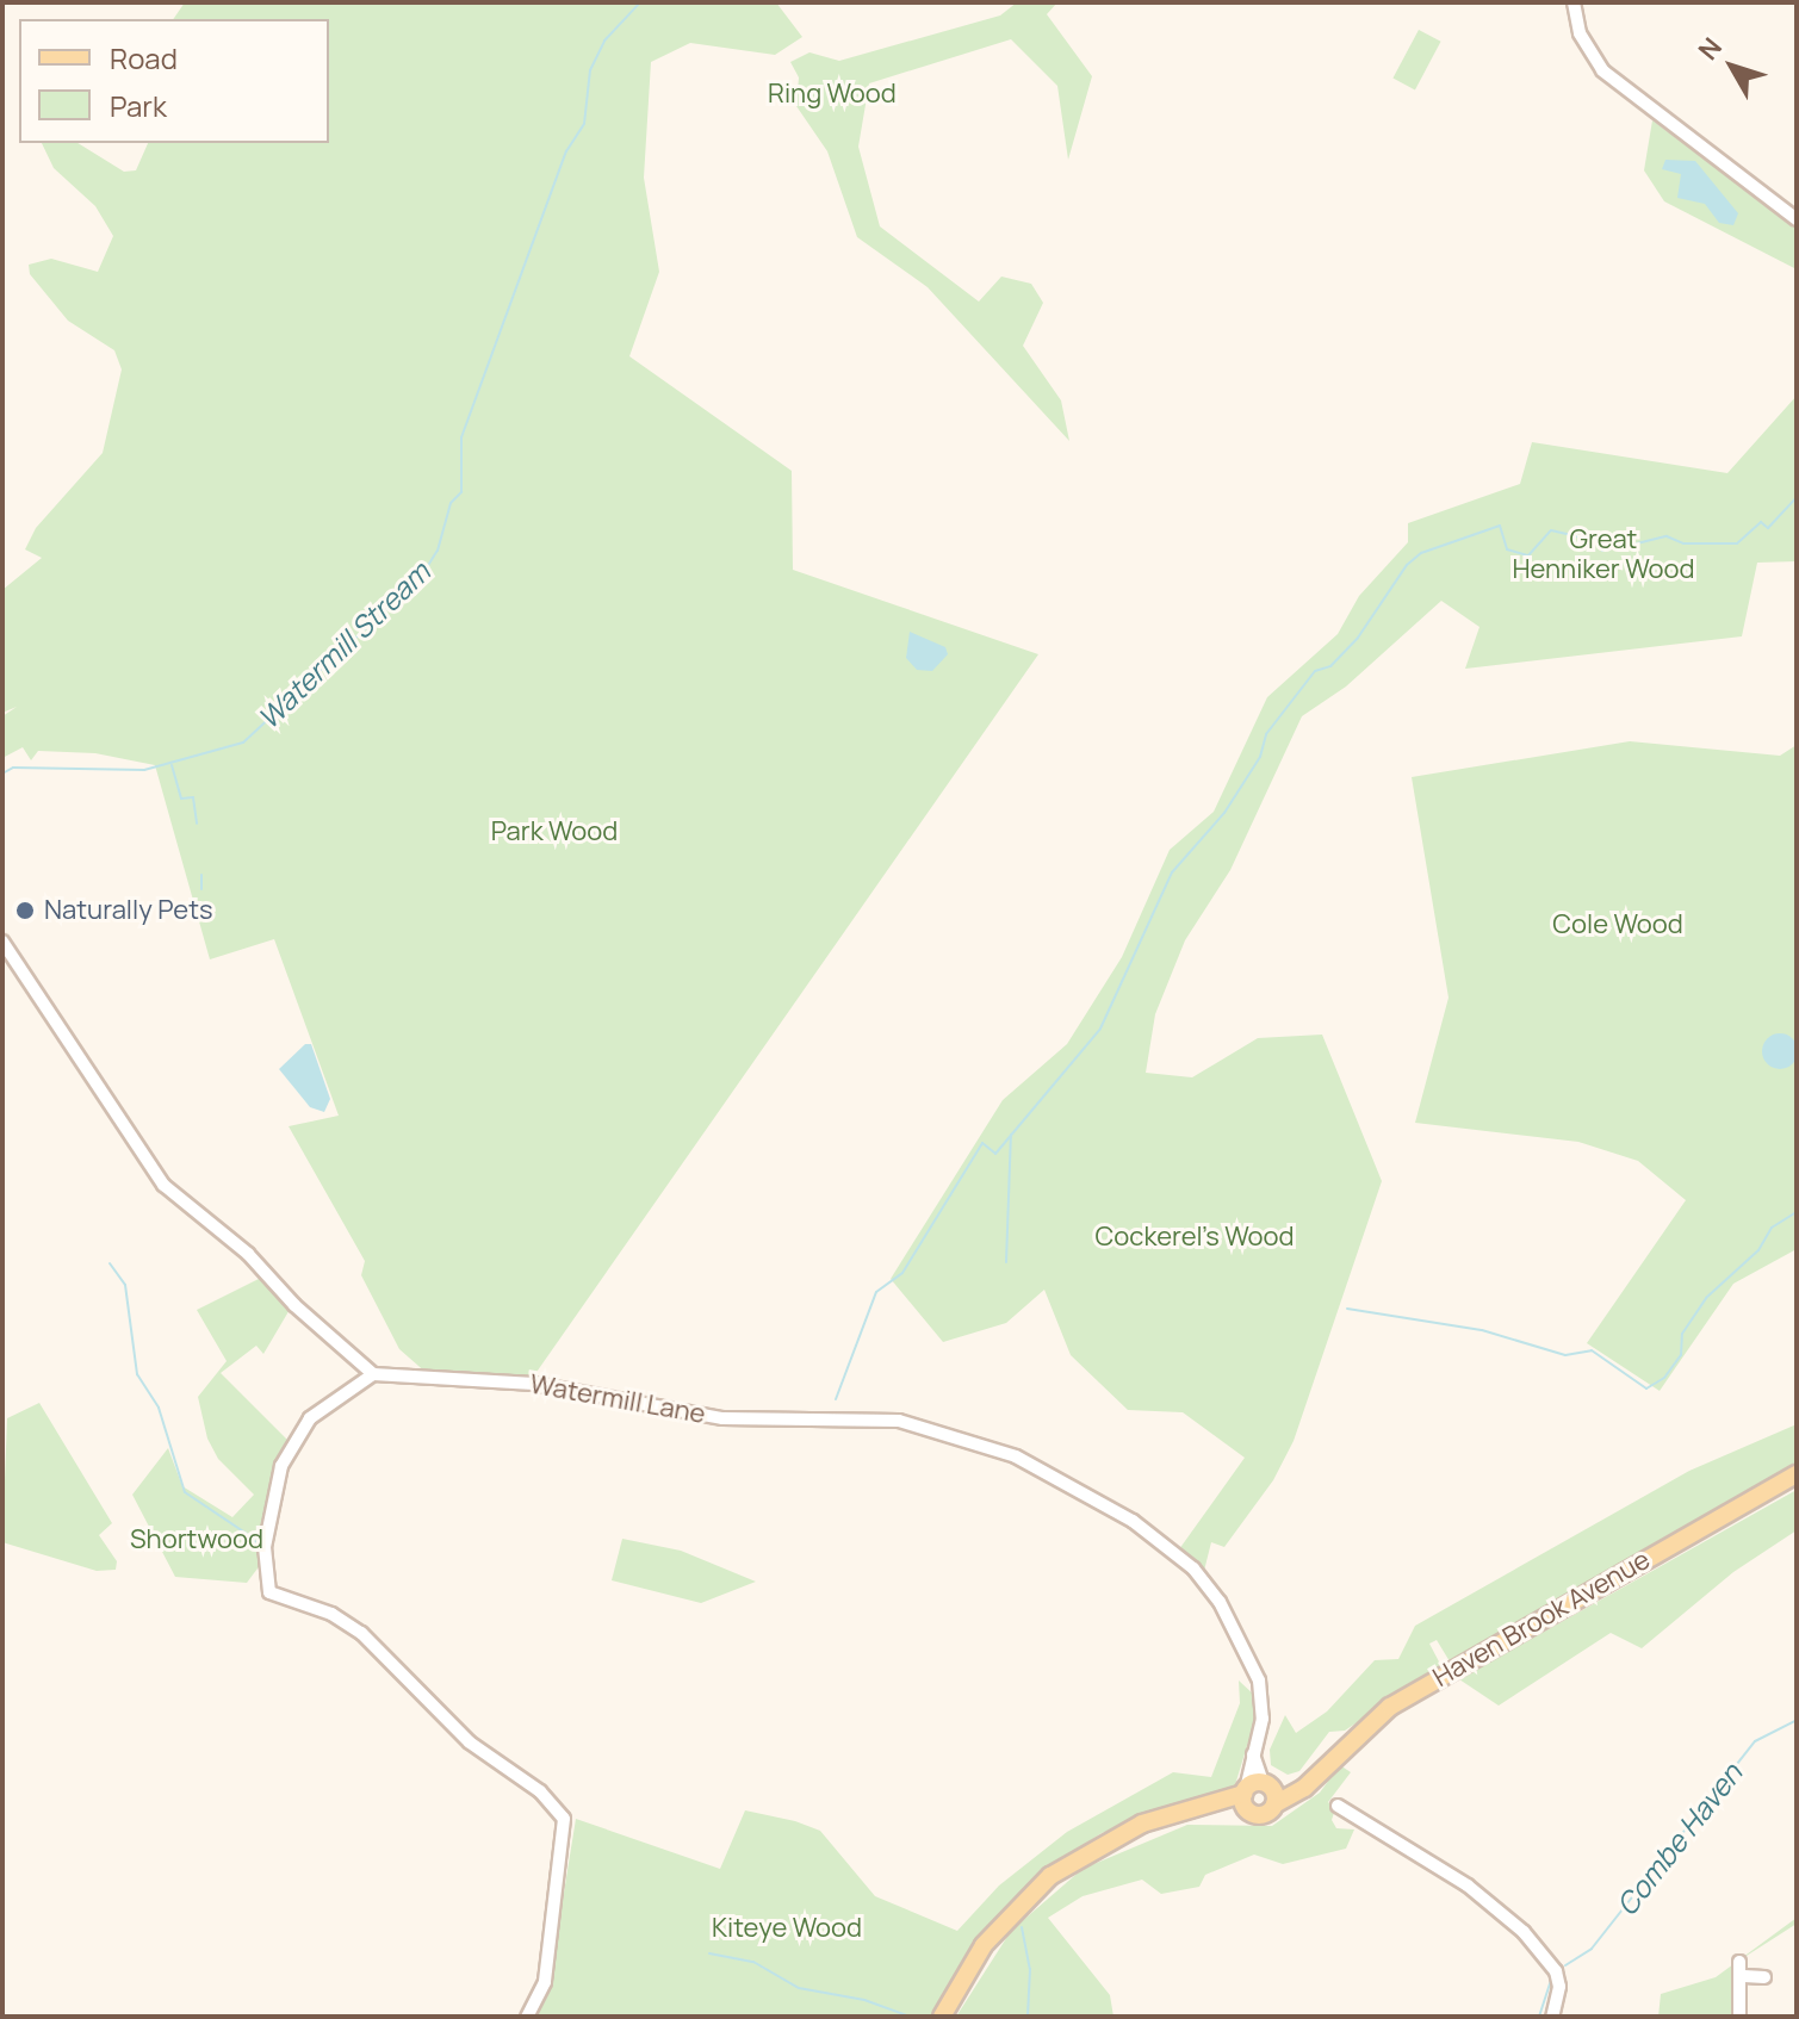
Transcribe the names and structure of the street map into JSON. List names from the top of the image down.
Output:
{
  "streets": {
    "main road": ["Haven Brook Avenue"],
    "street": ["Watermill Lane"]
  },
  "crossings": [
    ["Watermill Lane", "Haven Brook Avenue"]
  ],
  "water": ["Watermill Stream", "Combe Haven"],
  "parks": [
    "Ring Wood",
    "Great Henniker Wood",
    "Park Wood",
    "Cole Wood",
    "Cockerel's Wood",
    "Shortwood",
    "Kiteye Wood"
  ],
  "places": ["Naturally Pets"],
  "legend": ["Road", "Park"],
  "north": "top left"
}
